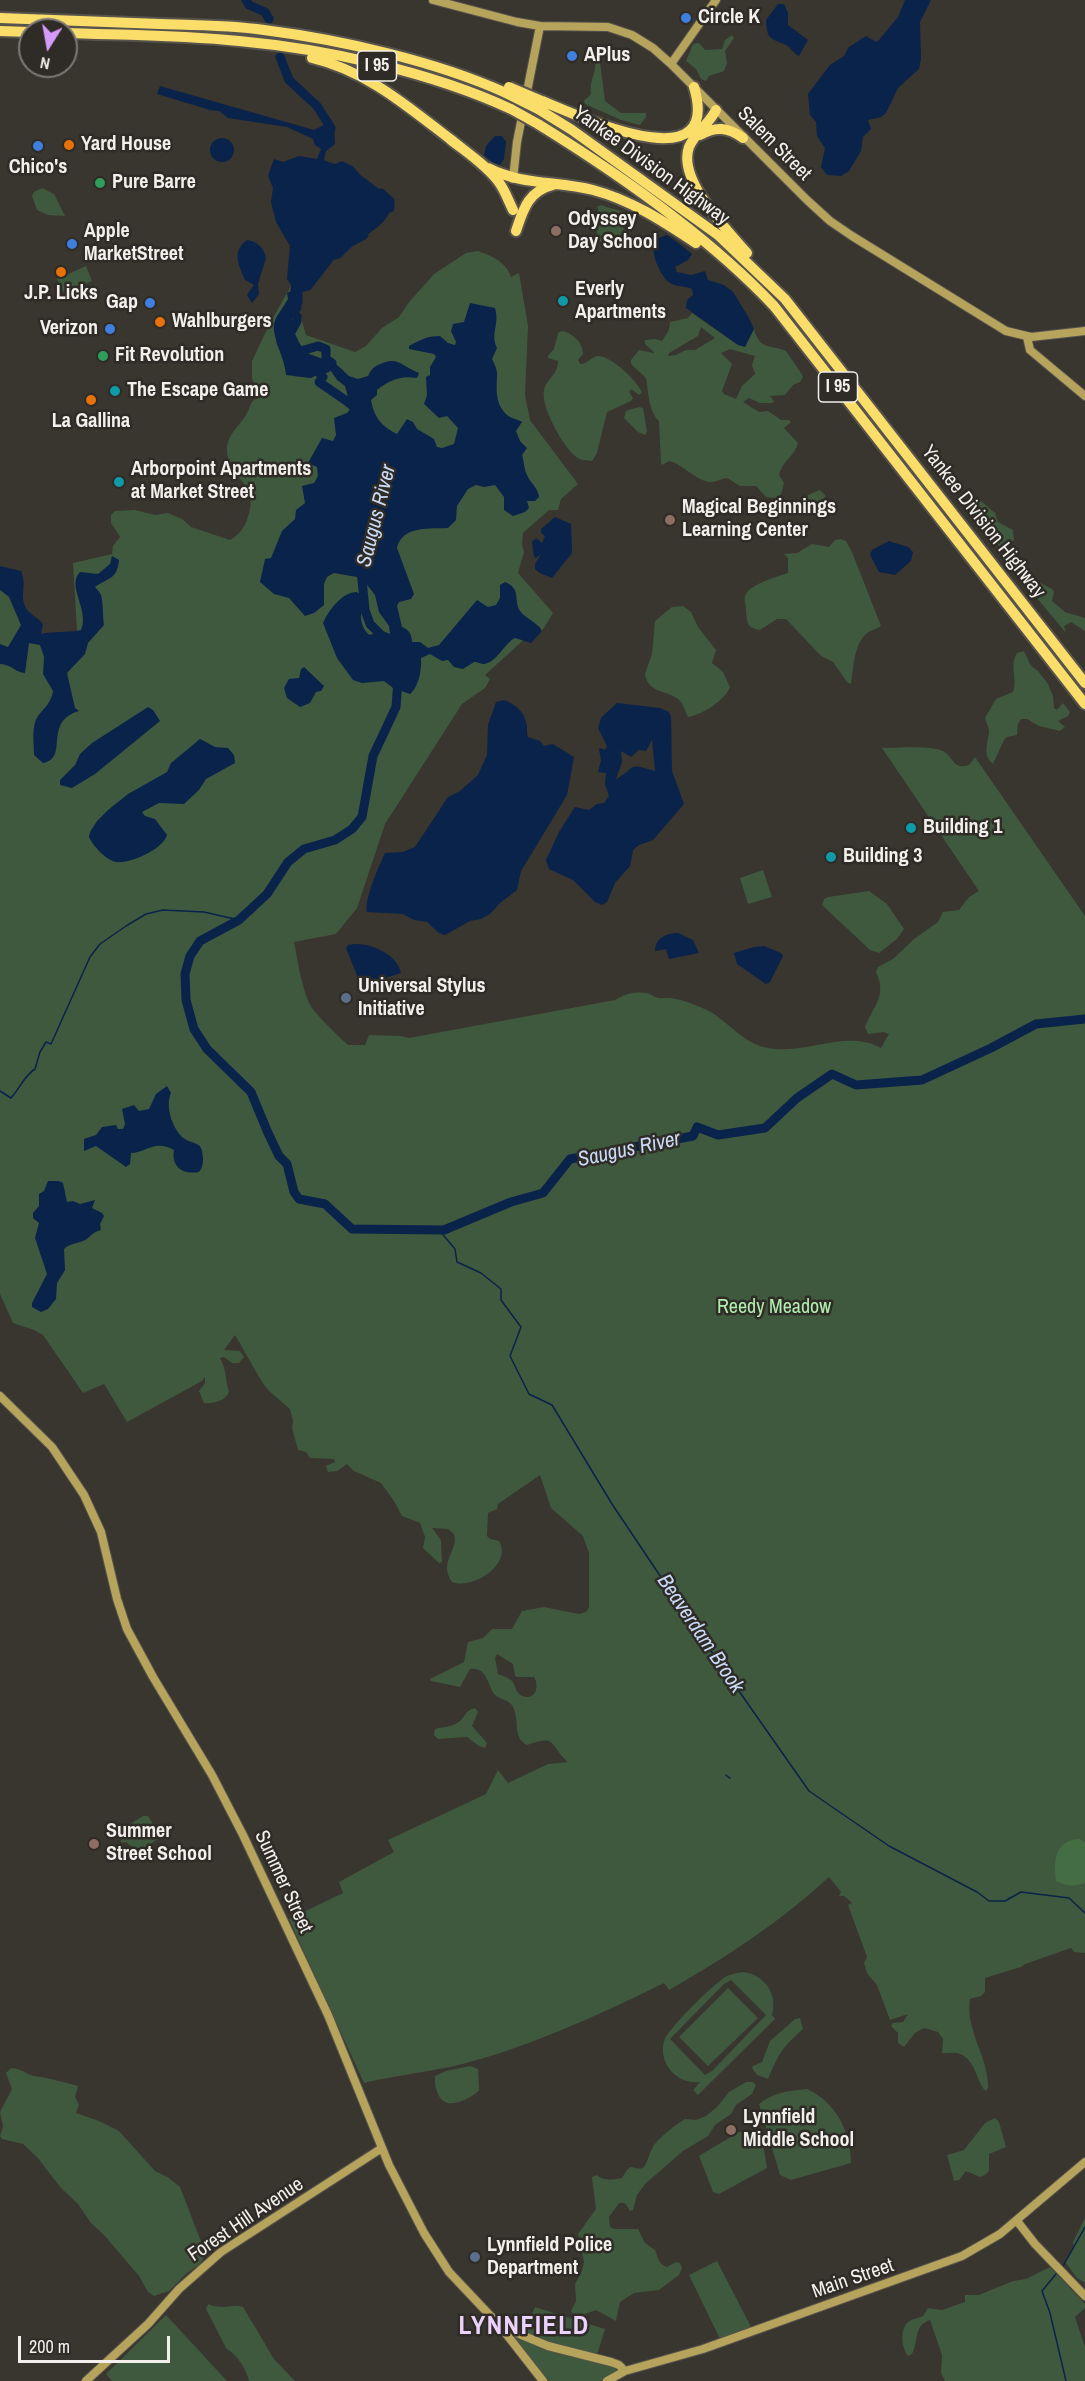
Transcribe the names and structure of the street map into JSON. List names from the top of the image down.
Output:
{
  "streets": {
    "highway": ["I 95", "Yankee Division Highway"],
    "main road": [
      "Salem Street",
      "Summer Street",
      "Forest Hill Avenue",
      "Main Street"
    ]
  },
  "crossings": [
    ["Summer Street", "Forest Hill Avenue"]
  ],
  "districts": ["LYNNFIELD"],
  "water": ["Saugus River", "Beaverdam Brook"],
  "parks": ["Reedy Meadow"],
  "places": [
    "Circle K",
    "APlus",
    "Yard House",
    "Chico's",
    "Pure Barre",
    "Odyssey Day School",
    "Apple MarketStreet",
    "J.P. Licks",
    "Everly Apartments",
    "Gap",
    "Wahlburgers",
    "Verizon",
    "Fit Revolution",
    "The Escape Game",
    "La Gallina",
    "Arborpoint Apartments at Market Street",
    "Magical Beginnings Learning Center",
    "Building 1",
    "Building 3",
    "Universal Stylus Initiative",
    "Summer Street School",
    "Lynnfield Middle School",
    "Lynnfield Police Department"
  ],
  "scale_bar": "200 m",
  "north": "bottom"
}
